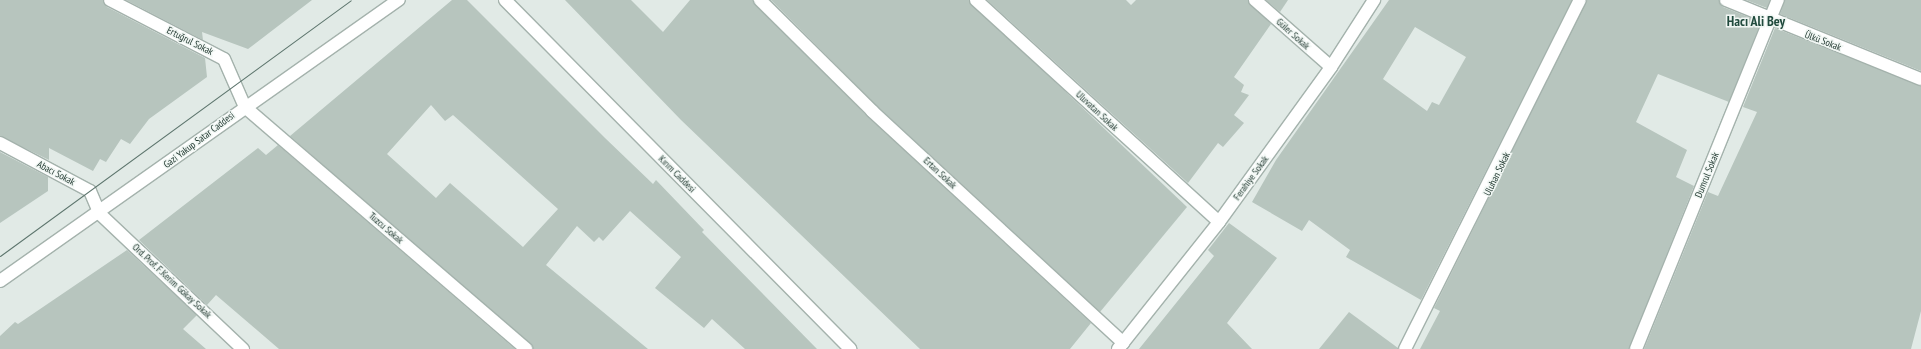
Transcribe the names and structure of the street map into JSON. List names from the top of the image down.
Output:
{
  "streets": {
    "street": [
      "Güler Sokak",
      "Ertuğrul Sokak",
      "Ülkü Sokak",
      "Uluvatan Sokak",
      "Gazi Yakup Satar Caddesi",
      "Abacı Sokak",
      "Ertan Sokak",
      "Kırım Caddesi",
      "Uluhan Sokak",
      "Dumrul Sokak",
      "Ferahiye Sokak",
      "Tuzcu Sokak",
      "Ord. Prof. F.Kerim Gökay Sokak"
    ]
  },
  "crossings": [
    ["Güler Sokak", "Ferahiye Sokak"],
    ["Ertuğrul Sokak", "Gazi Yakup Satar Caddesi"],
    ["Ertuğrul Sokak", "Tuzcu Sokak"],
    ["Ülkü Sokak", "Dumrul Sokak"],
    ["Uluvatan Sokak", "Ferahiye Sokak"],
    ["Gazi Yakup Satar Caddesi", "Abacı Sokak"],
    ["Gazi Yakup Satar Caddesi", "Tuzcu Sokak"],
    ["Gazi Yakup Satar Caddesi", "Ord. Prof. F.Kerim Gökay Sokak"],
    ["Abacı Sokak", "Ord. Prof. F.Kerim Gökay Sokak"],
    ["Ertan Sokak", "Ferahiye Sokak"]
  ],
  "districts": ["Hacı Ali Bey"]
}
